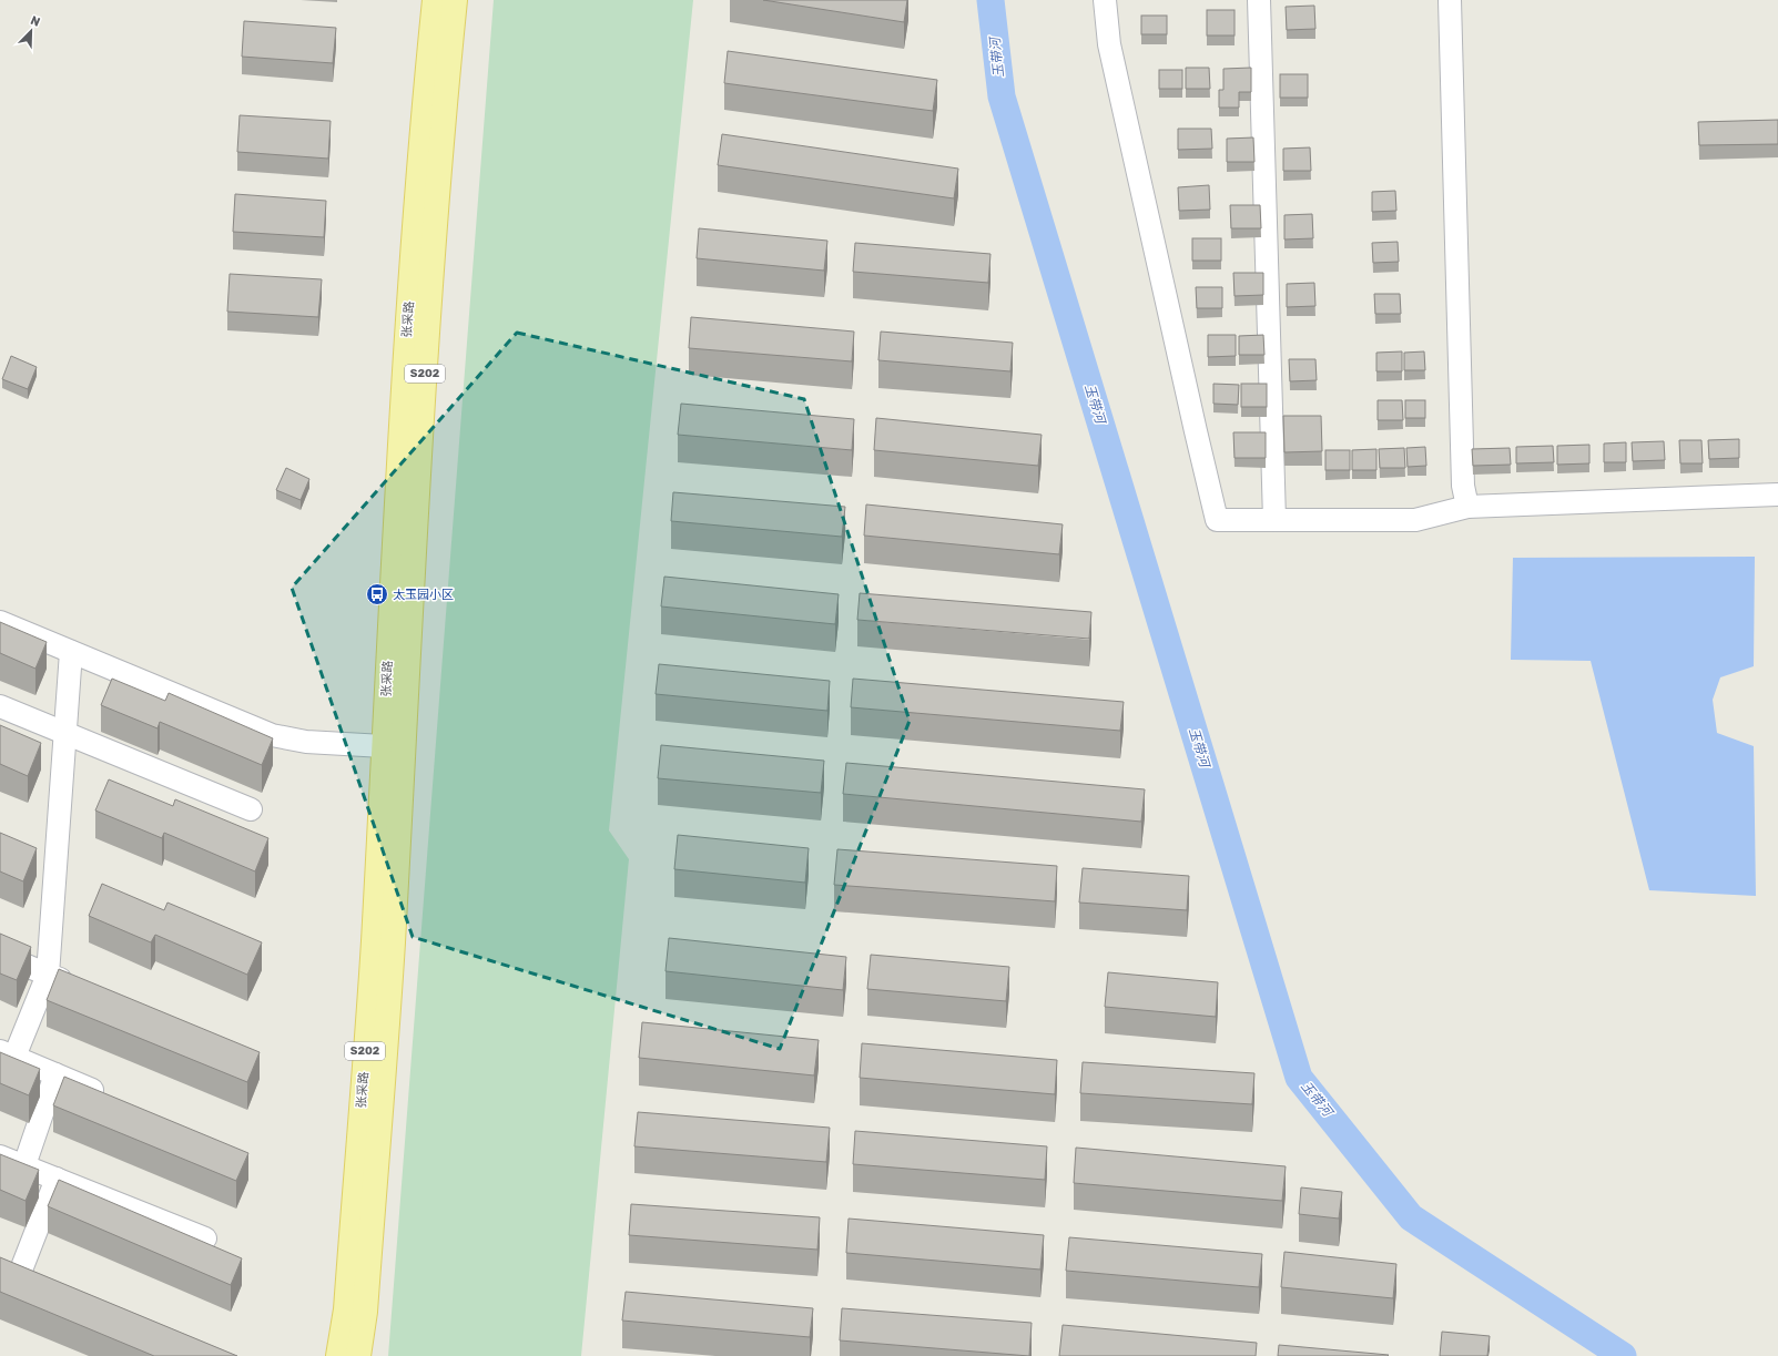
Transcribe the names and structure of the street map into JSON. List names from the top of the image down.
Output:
{
  "streets": {
    "main road": ["张采路", "S202"]
  },
  "water": ["玉带河"],
  "places": {
    "bus stop": ["太玉园小区"]
  },
  "north": "top right"
}
